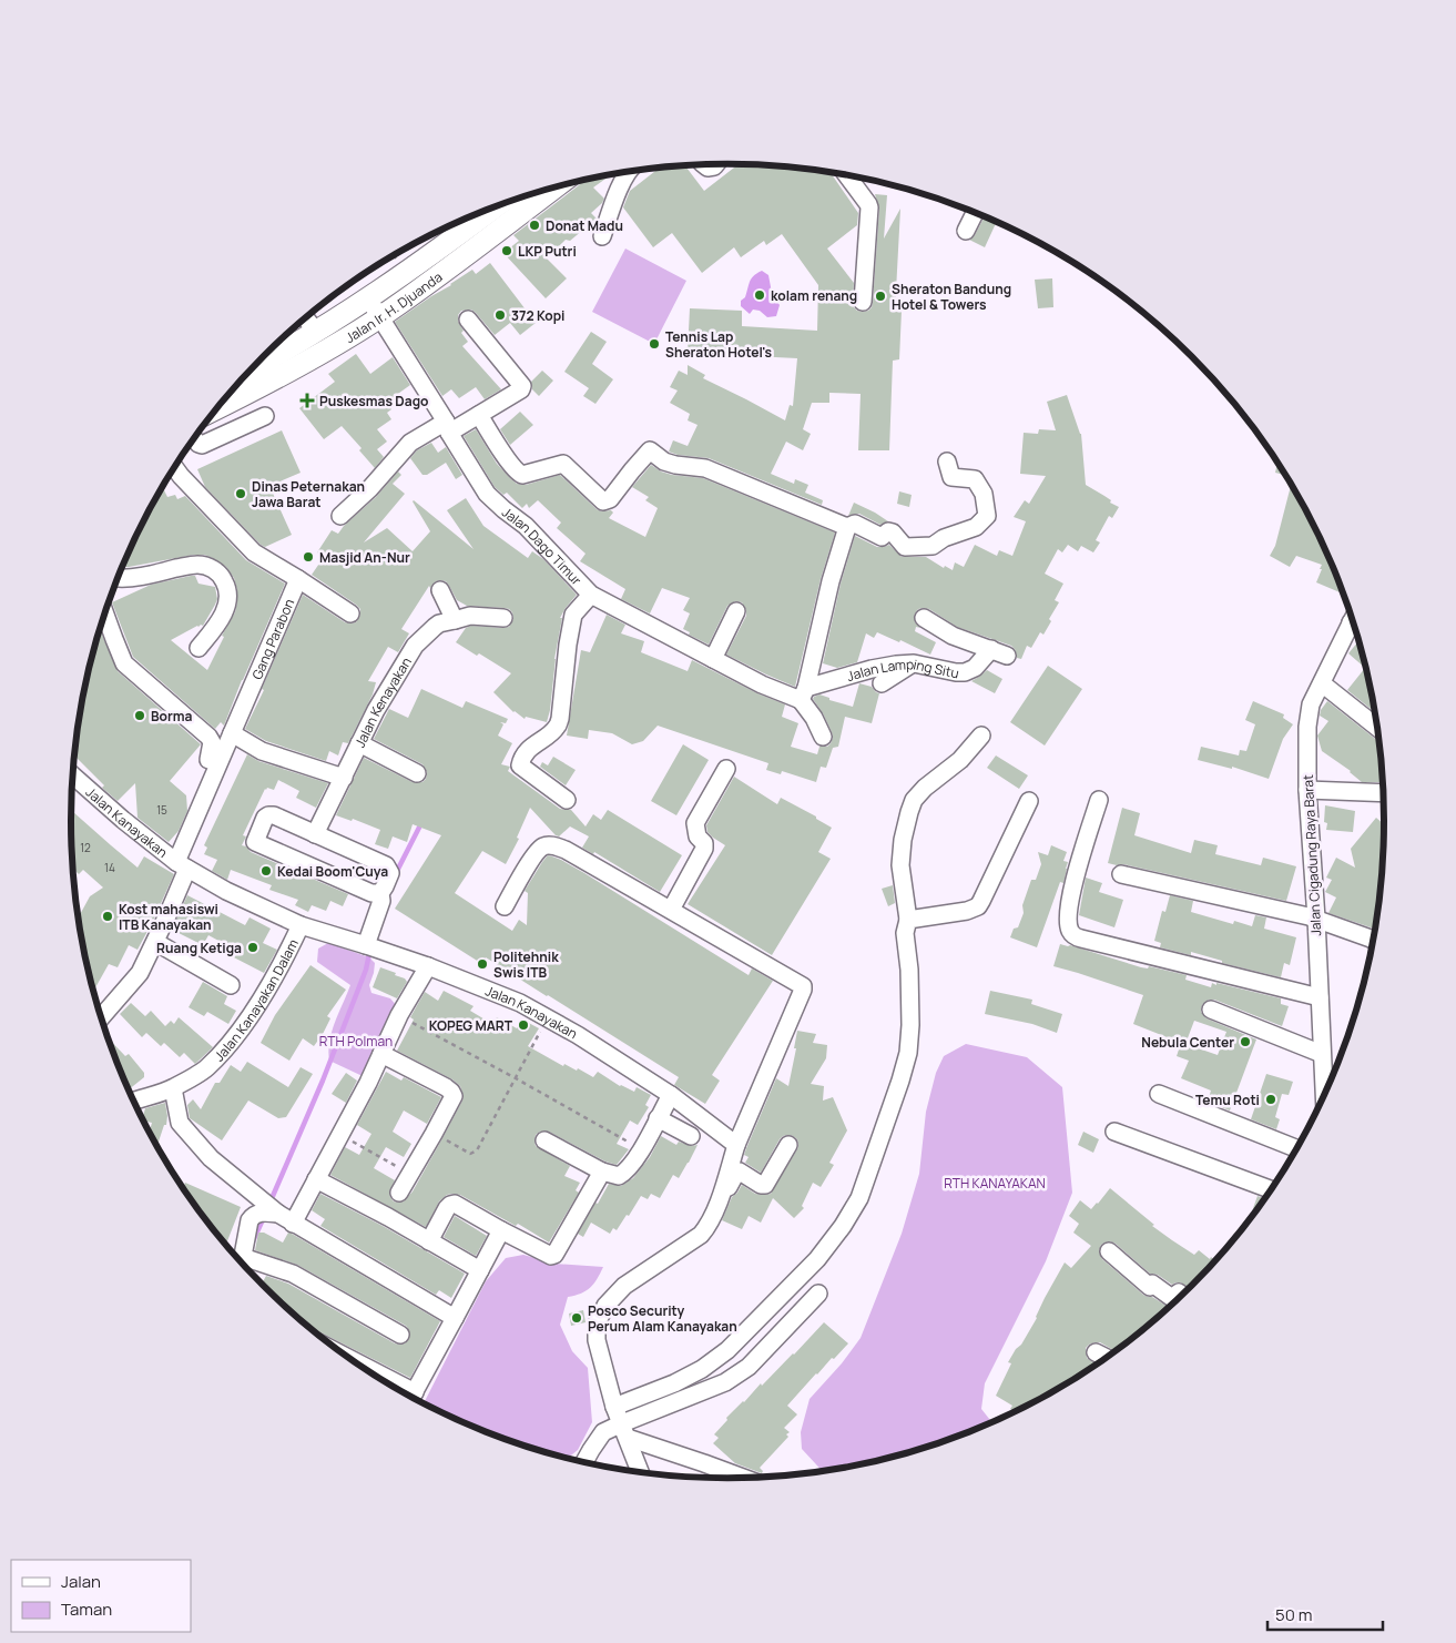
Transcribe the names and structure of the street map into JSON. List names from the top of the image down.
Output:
{
  "streets": {
    "main road": ["Jalan Ir. H. Djuanda"],
    "street": [
      "Jalan Dago Timur",
      "Gang Parabon",
      "Jalan Lamping Situ",
      "Jalan Kenayakan",
      "Jalan Kanayakan",
      "Jalan Cigadung Raya Barat",
      "Jalan Kanayakan Dalam"
    ]
  },
  "crossings": [
    ["Jalan Ir. H. Djuanda", "Jalan Dago Timur"],
    ["Jalan Dago Timur", "Jalan Lamping Situ"],
    ["Gang Parabon", "Jalan Kanayakan"],
    ["Jalan Kanayakan", "Jalan Kanayakan Dalam"]
  ],
  "parks": ["RTH Polman", "RTH KANAYAKAN"],
  "places": {
    "other": [
      "Donat Madu",
      "LKP Putri",
      "kolam renang",
      "Sheraton Bandung Hotel & Towers",
      "372 Kopi",
      "Tennis Lap Sheraton Hotel's",
      "Dinas Peternakan Jawa Barat",
      "Masjid An-Nur",
      "Borma",
      "Kedai Boom'Cuya",
      "Kost mahasiswi ITB Kanayakan",
      "Ruang Ketiga",
      "Politehnik Swis ITB",
      "KOPEG MART",
      "Nebula Center",
      "Temu Roti",
      "Posco Security Perum Alam Kanayakan"
    ],
    "health": ["Puskesmas Dago"]
  },
  "house_numbers": ["15", "12", "14"],
  "legend": ["Jalan", "Taman"],
  "scale_bar": "50 m"
}
